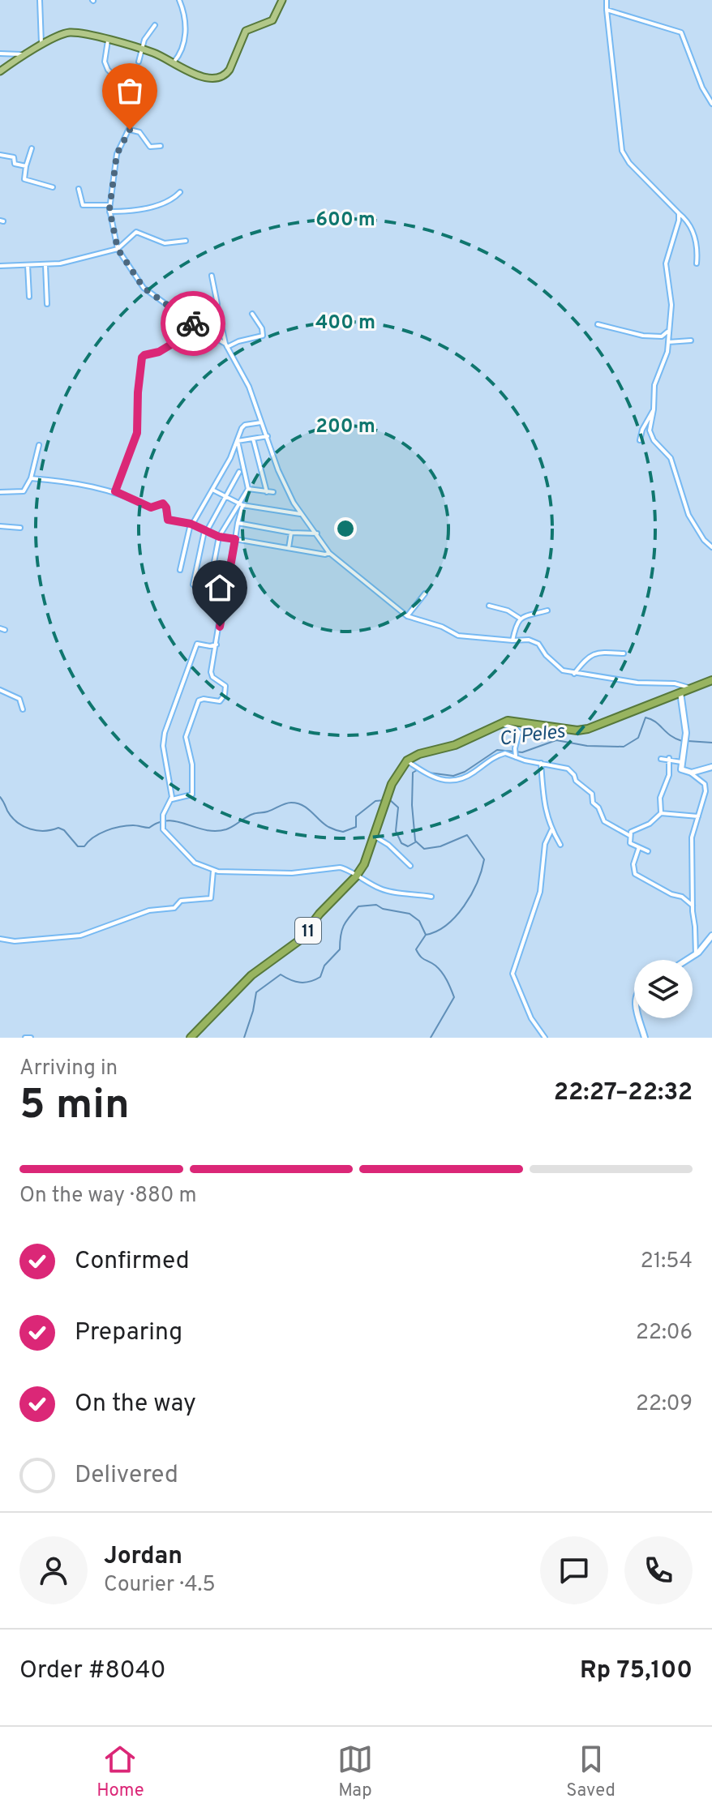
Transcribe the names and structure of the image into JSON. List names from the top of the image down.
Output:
{
  "streets": {
    "highway": ["11"]
  },
  "water": ["Ci Peles"],
  "page": {
    "heading": ["5 min", "Arriving in", "22:27–22:32"],
    "panel": [
      "Jordan",
      "Courier · 4.5",
      "Order #8040",
      "Rp 75,100"
    ],
    "bar": "On the way · 880 m",
    "list": [
      ["Confirmed", "21:54"],
      ["Preparing", "22:06"],
      ["On the way", "22:09"],
      "Delivered"
    ],
    "tabs": ["Home", "Map", "Saved"]
  },
  "rings": ["600 m", "400 m", "200 m"]
}
